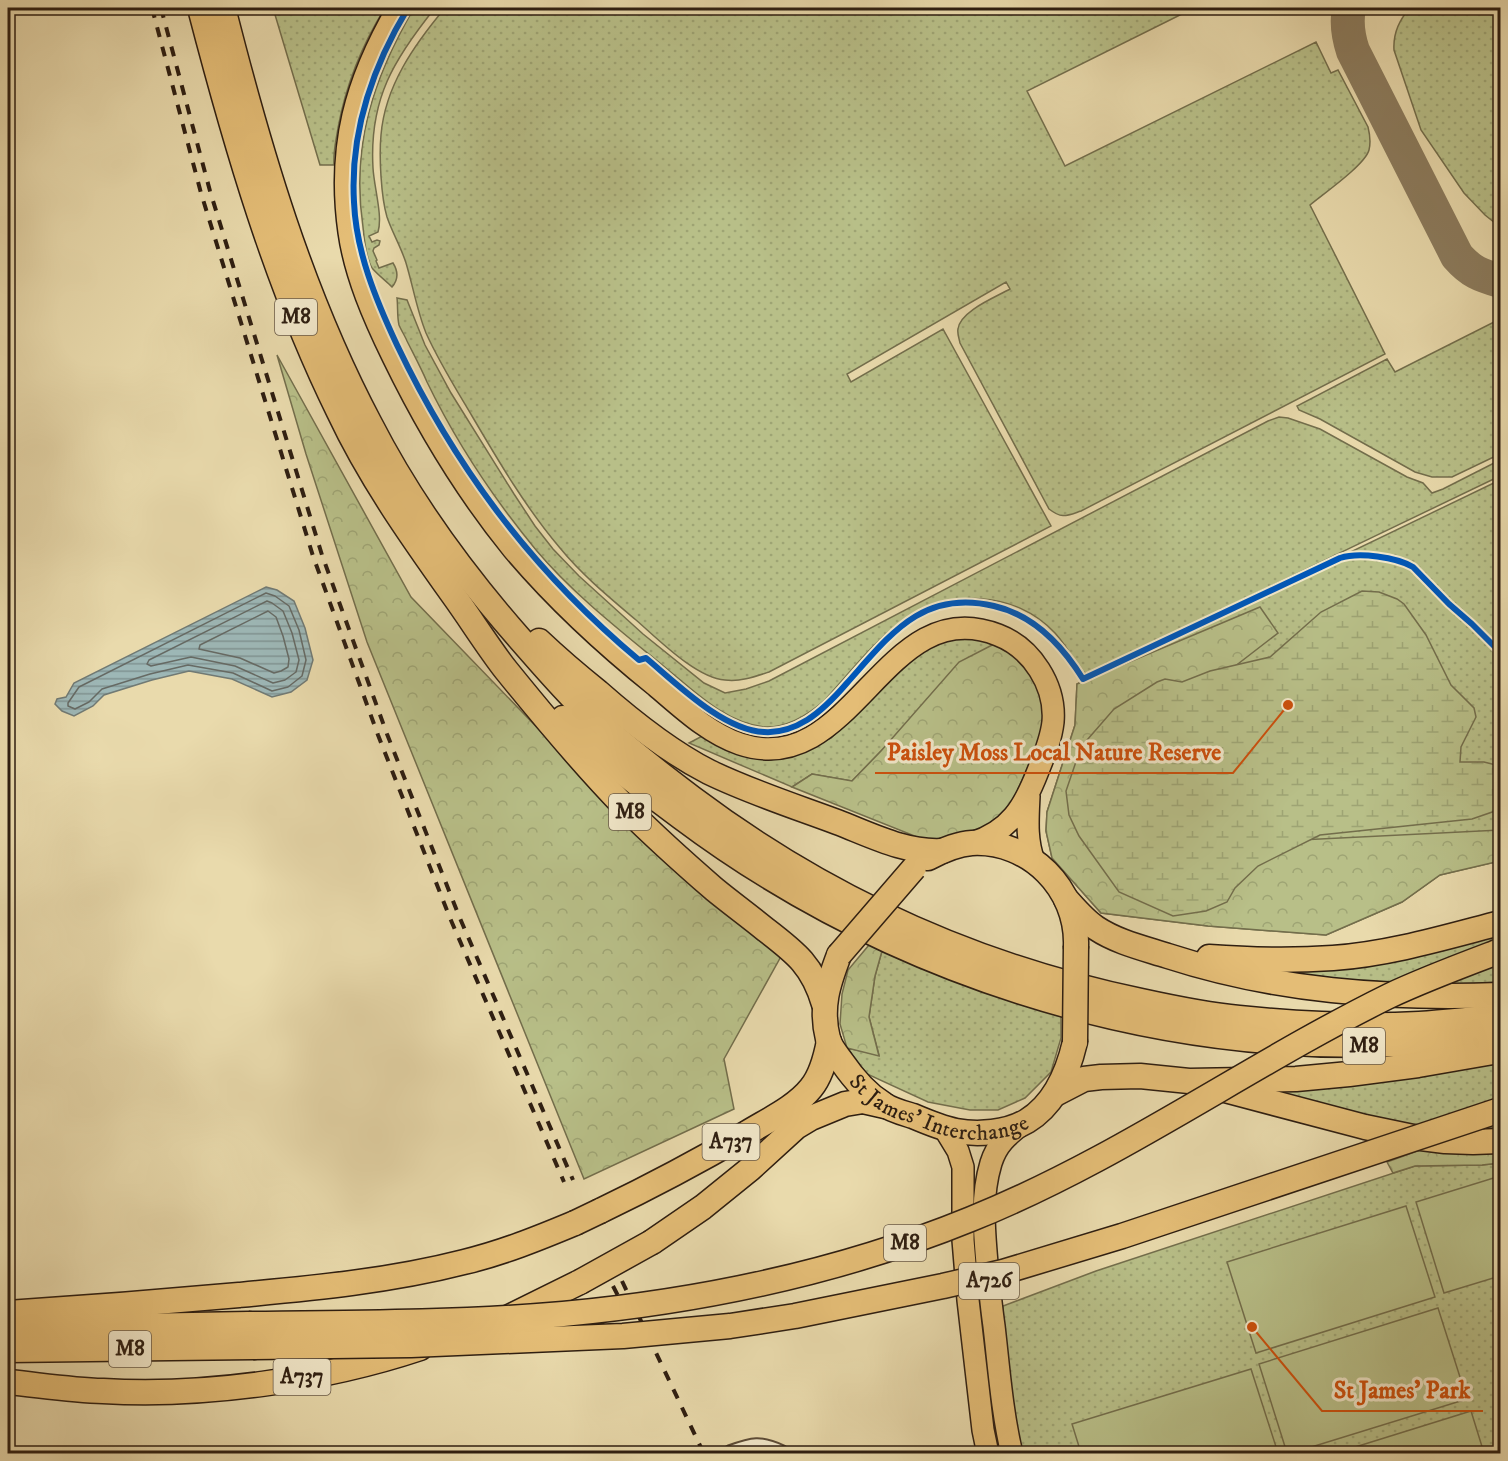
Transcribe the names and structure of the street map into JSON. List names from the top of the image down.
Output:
{
  "streets": {
    "highway": [
      "M8",
      "St James' Interchange",
      "A737",
      "A726"
    ]
  },
  "crossings": [
    ["M8", "St James' Interchange"],
    ["St James' Interchange", "A737"],
    ["St James' Interchange", "A726"]
  ],
  "places": ["Paisley Moss Local Nature Reserve", "St James' Park"]
}
